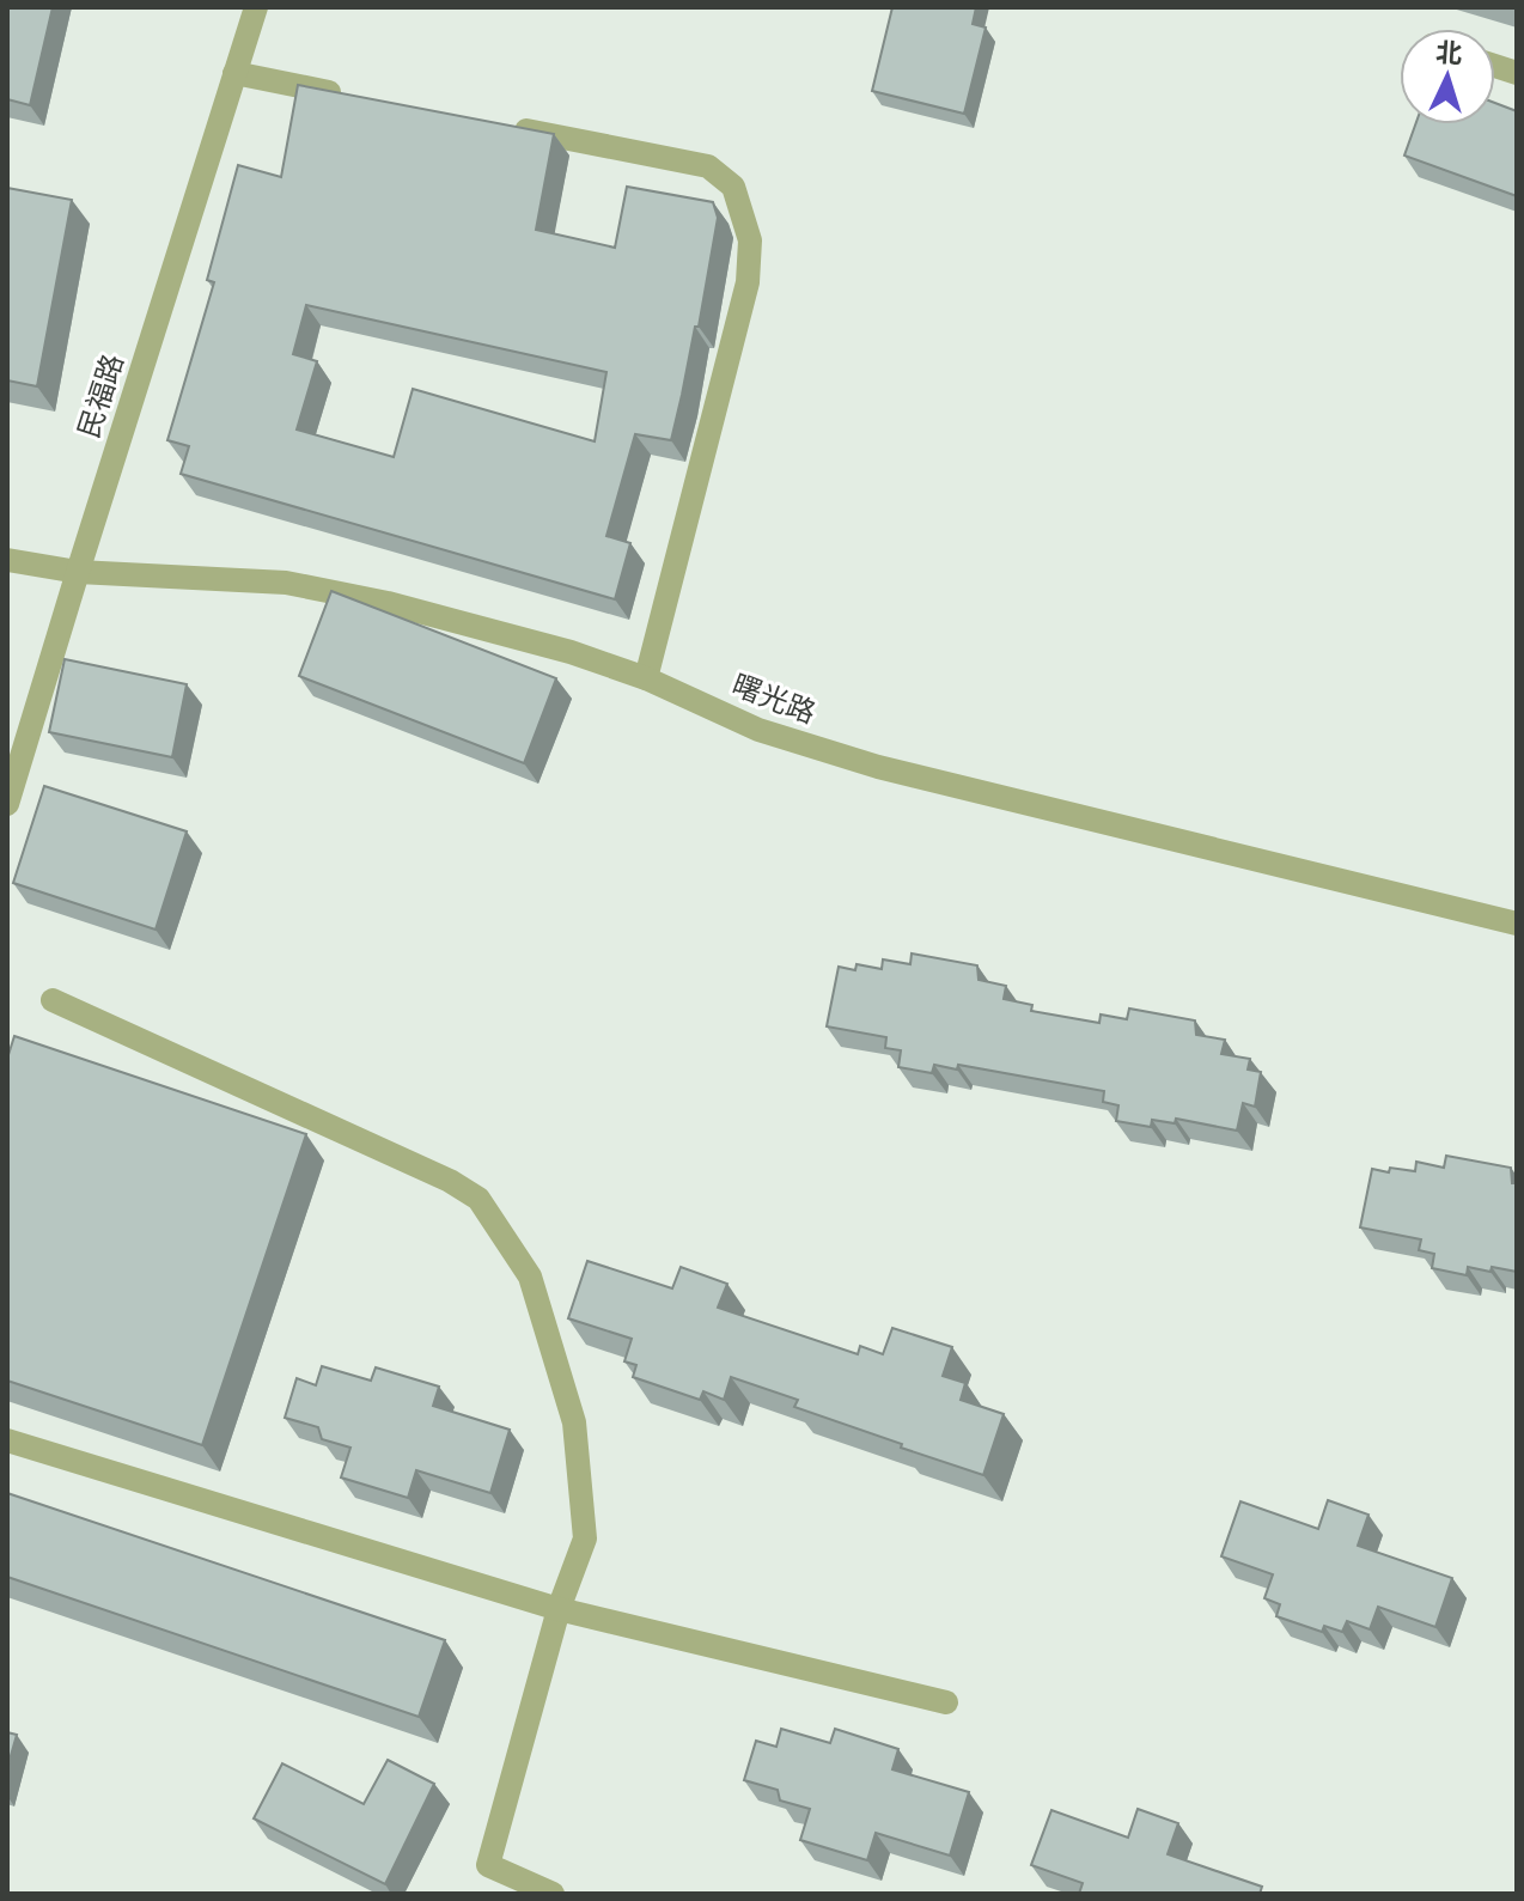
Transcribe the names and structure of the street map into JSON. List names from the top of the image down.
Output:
{
  "streets": {
    "street": ["民福路", "曙光路"]
  },
  "crossings": [
    ["民福路", "曙光路"]
  ],
  "north": "top"
}
